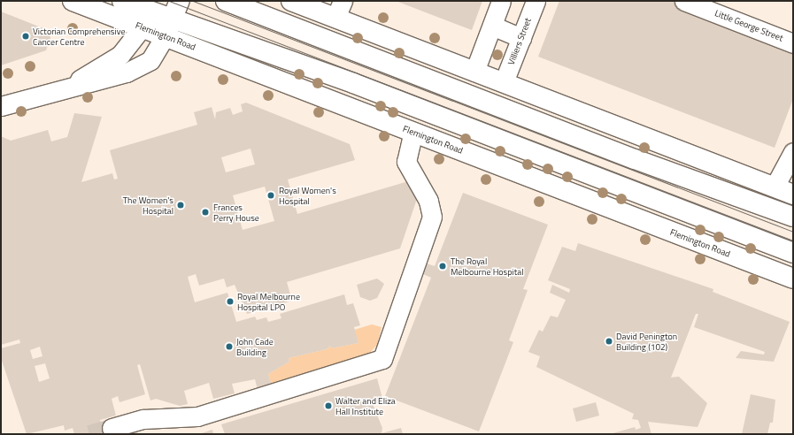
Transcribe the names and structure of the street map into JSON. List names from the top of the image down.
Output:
{
  "streets": {
    "main road": ["Flemington Road"],
    "street": ["Little George Street", "Villiers Street"]
  },
  "places": [
    "Victorian Comprehensive Cancer Centre",
    "Royal Women's Hospital",
    "The Women's Hospital",
    "Frances Perry House",
    "The Royal Melbourne Hospital",
    "Royal Melbourne Hospital LPO",
    "David Penington Building (102)",
    "John Cade Building",
    "Walter and Eliza Hall Institute"
  ]
}
